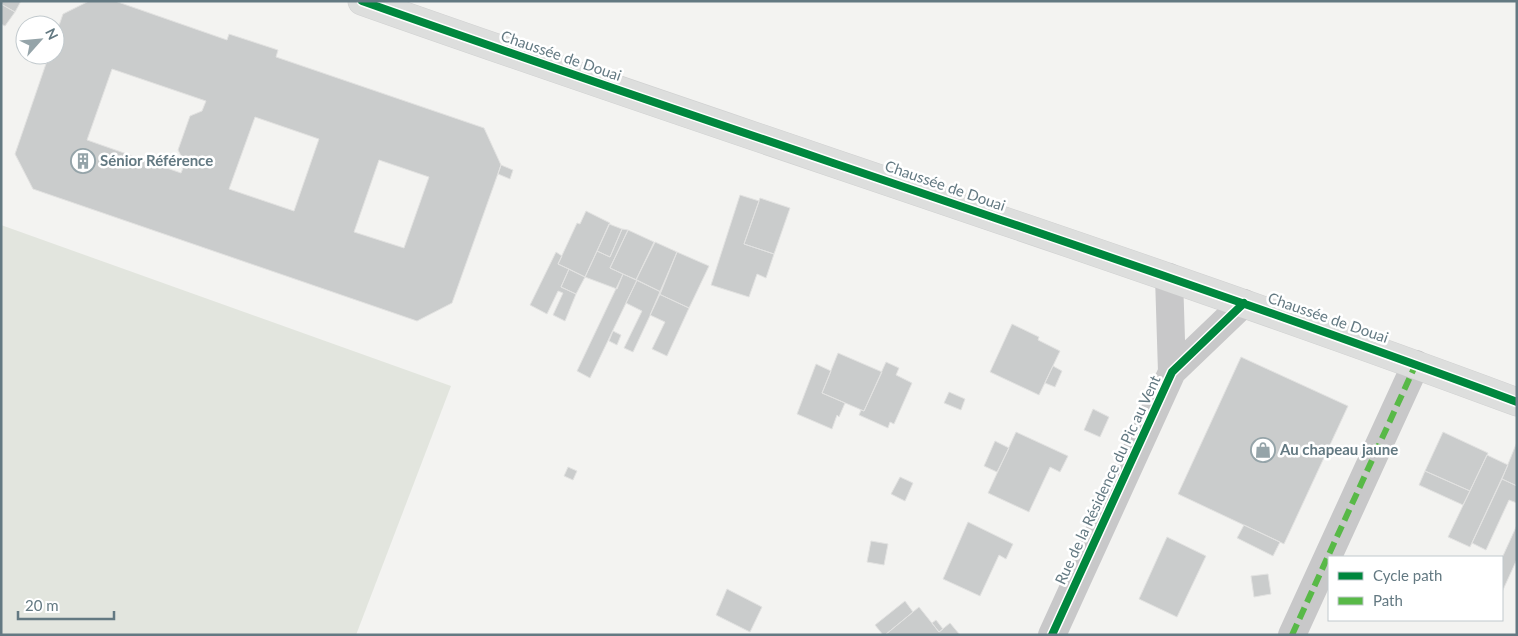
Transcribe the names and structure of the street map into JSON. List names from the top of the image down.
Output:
{
  "streets": {
    "main road": ["Chaussée de Douai"],
    "street": ["Rue de la Résidence du Pic au Vent"]
  },
  "crossings": [
    ["Chaussée de Douai", "Rue de la Résidence du Pic au Vent"]
  ],
  "places": {
    "building": ["Sénior Référence"],
    "shop": ["Au chapeau jaune"]
  },
  "legend": ["Cycle path", "Path"],
  "scale_bar": "20 m",
  "north": "top right"
}
